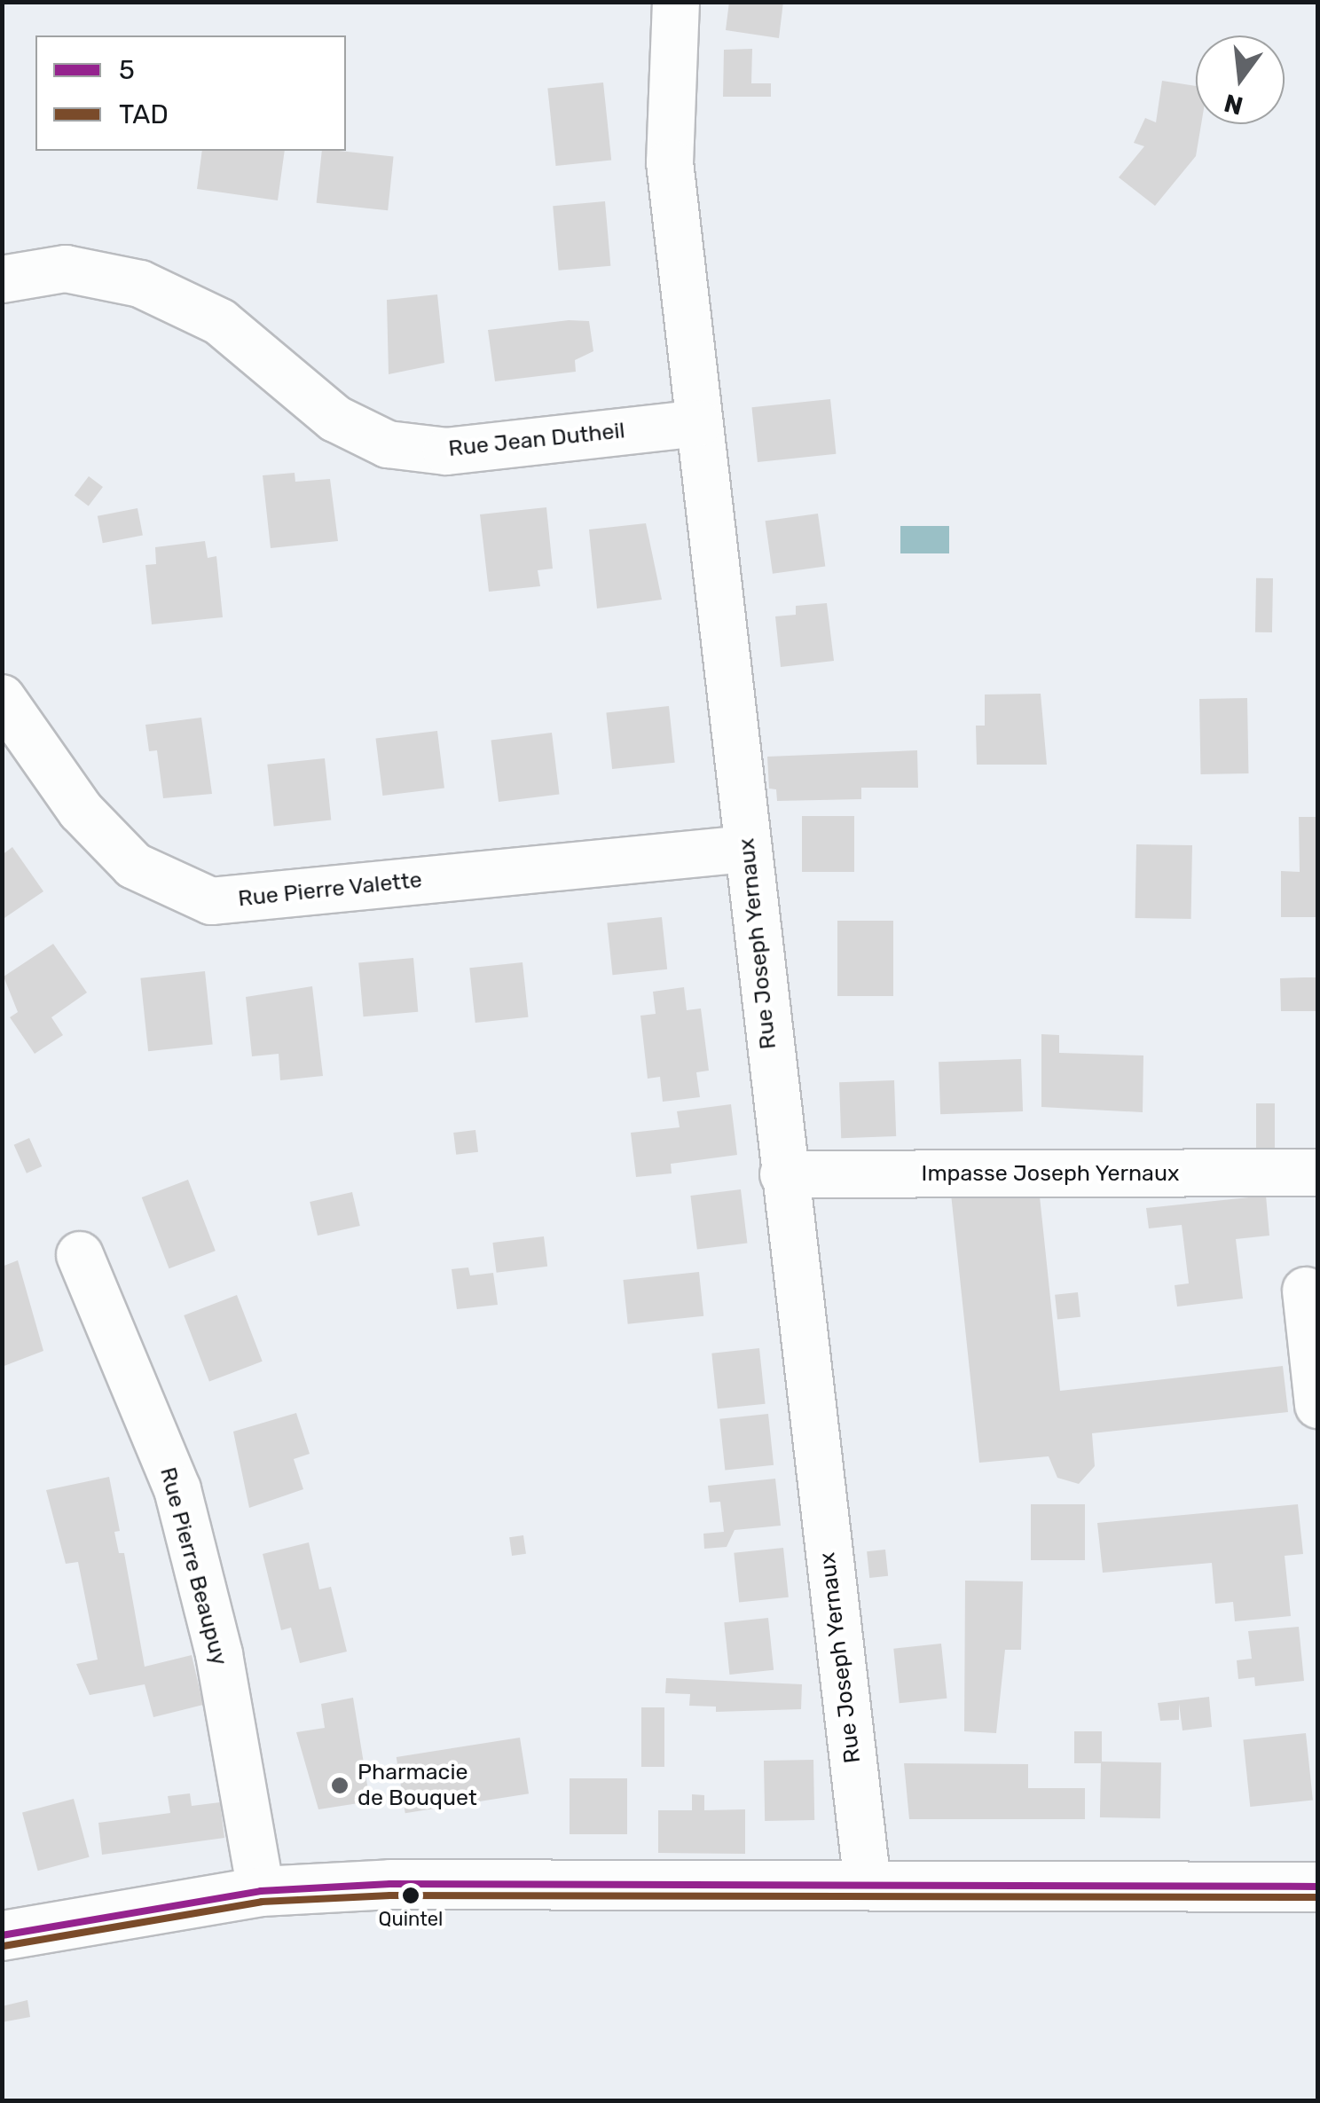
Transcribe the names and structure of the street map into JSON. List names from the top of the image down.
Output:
{
  "streets": {
    "street": [
      "Rue Jean Dutheil",
      "Rue Pierre Valette",
      "Rue Joseph Yernaux",
      "Impasse Joseph Yernaux",
      "Rue Pierre Beaupuy"
    ]
  },
  "crossings": [
    ["Rue Jean Dutheil", "Rue Joseph Yernaux"],
    ["Rue Pierre Valette", "Rue Joseph Yernaux"],
    ["Rue Joseph Yernaux", "Impasse Joseph Yernaux"]
  ],
  "places": ["Pharmacie de Bouquet", "Quintel"],
  "lines": ["transit line 5", "transit line TAD"],
  "legend": ["5", "TAD"],
  "north": "bottom"
}
